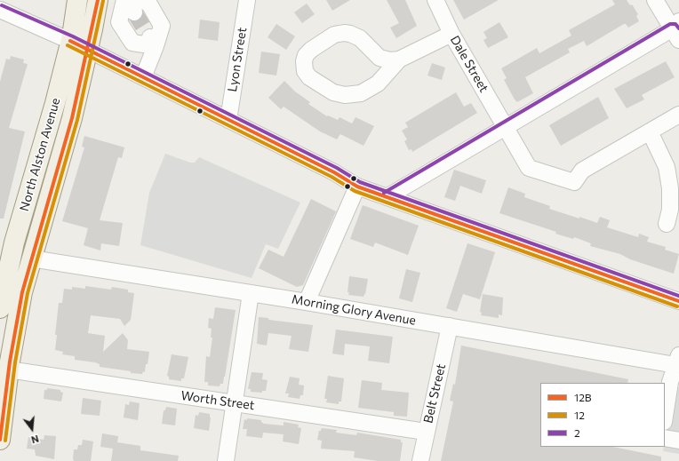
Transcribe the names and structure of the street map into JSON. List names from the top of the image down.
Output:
{
  "streets": {
    "main road": ["North Alston Avenue"],
    "street": [
      "Lyon Street",
      "Dale Street",
      "Morning Glory Avenue",
      "Belt Street",
      "Worth Street"
    ]
  },
  "crossings": [
    ["North Alston Avenue", "Morning Glory Avenue"],
    ["North Alston Avenue", "Worth Street"],
    ["Morning Glory Avenue", "Belt Street"],
    ["Belt Street", "Worth Street"]
  ],
  "lines": ["transit line 12B", "transit line 12", "transit line 2"],
  "legend": ["12B", "12", "2"],
  "north": "bottom"
}
